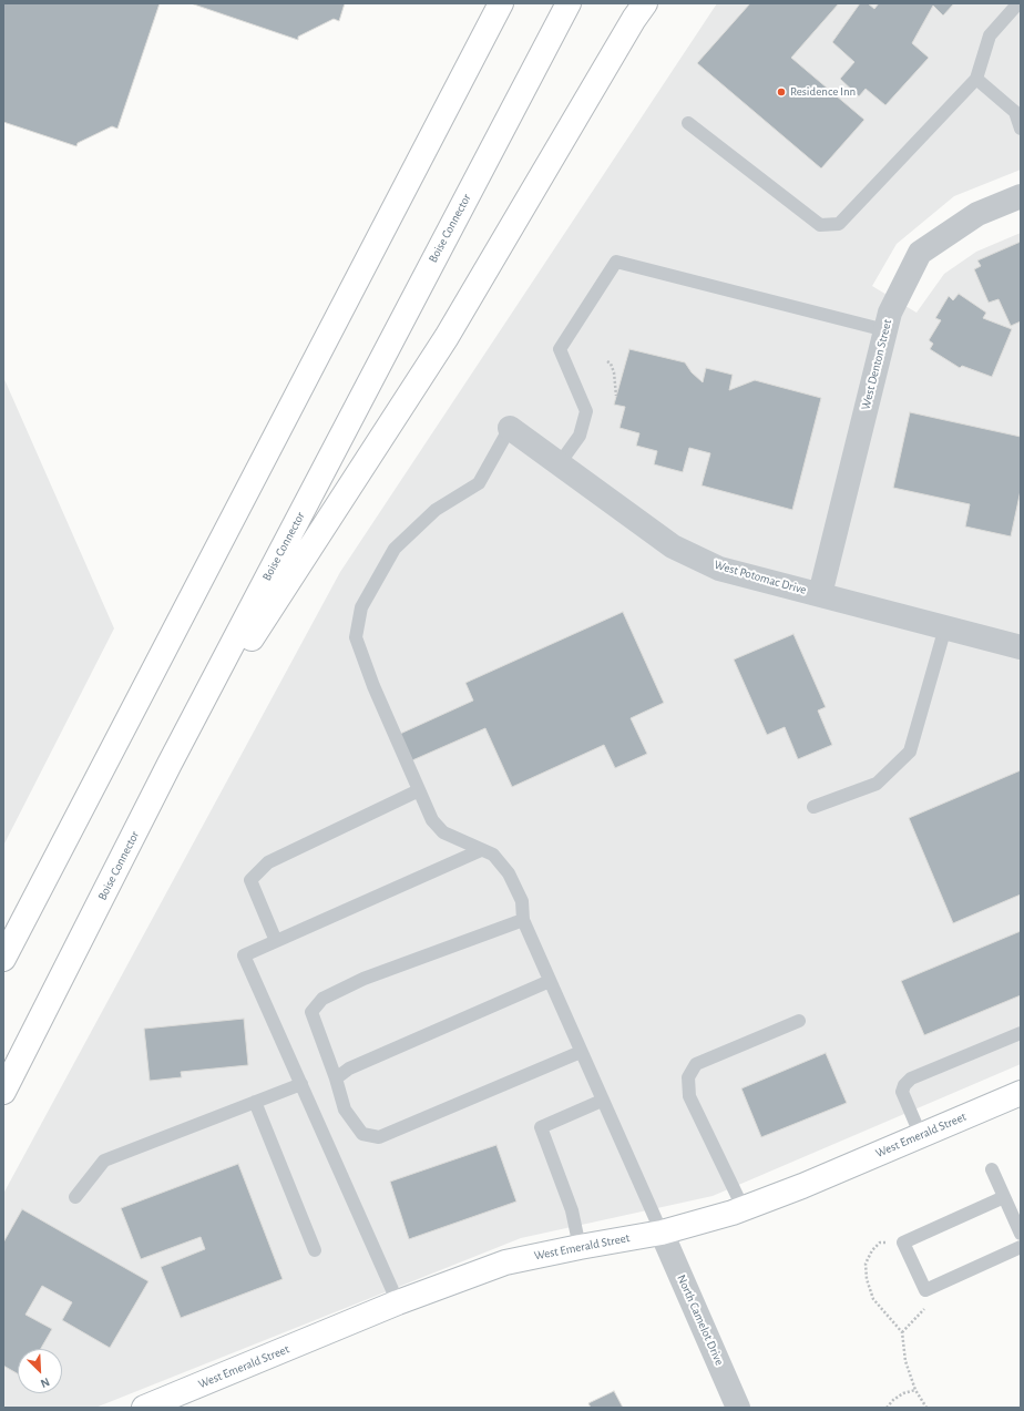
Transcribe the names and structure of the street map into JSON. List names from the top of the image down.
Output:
{
  "streets": {
    "main road": ["Boise Connector", "West Emerald Street"],
    "street": ["West Denton Street", "West Potomac Drive", "North Camelot Drive"]
  },
  "crossings": [
    ["West Denton Street", "West Potomac Drive"],
    ["West Emerald Street", "North Camelot Drive"]
  ],
  "places": ["Residence Inn"],
  "north": "bottom right"
}
